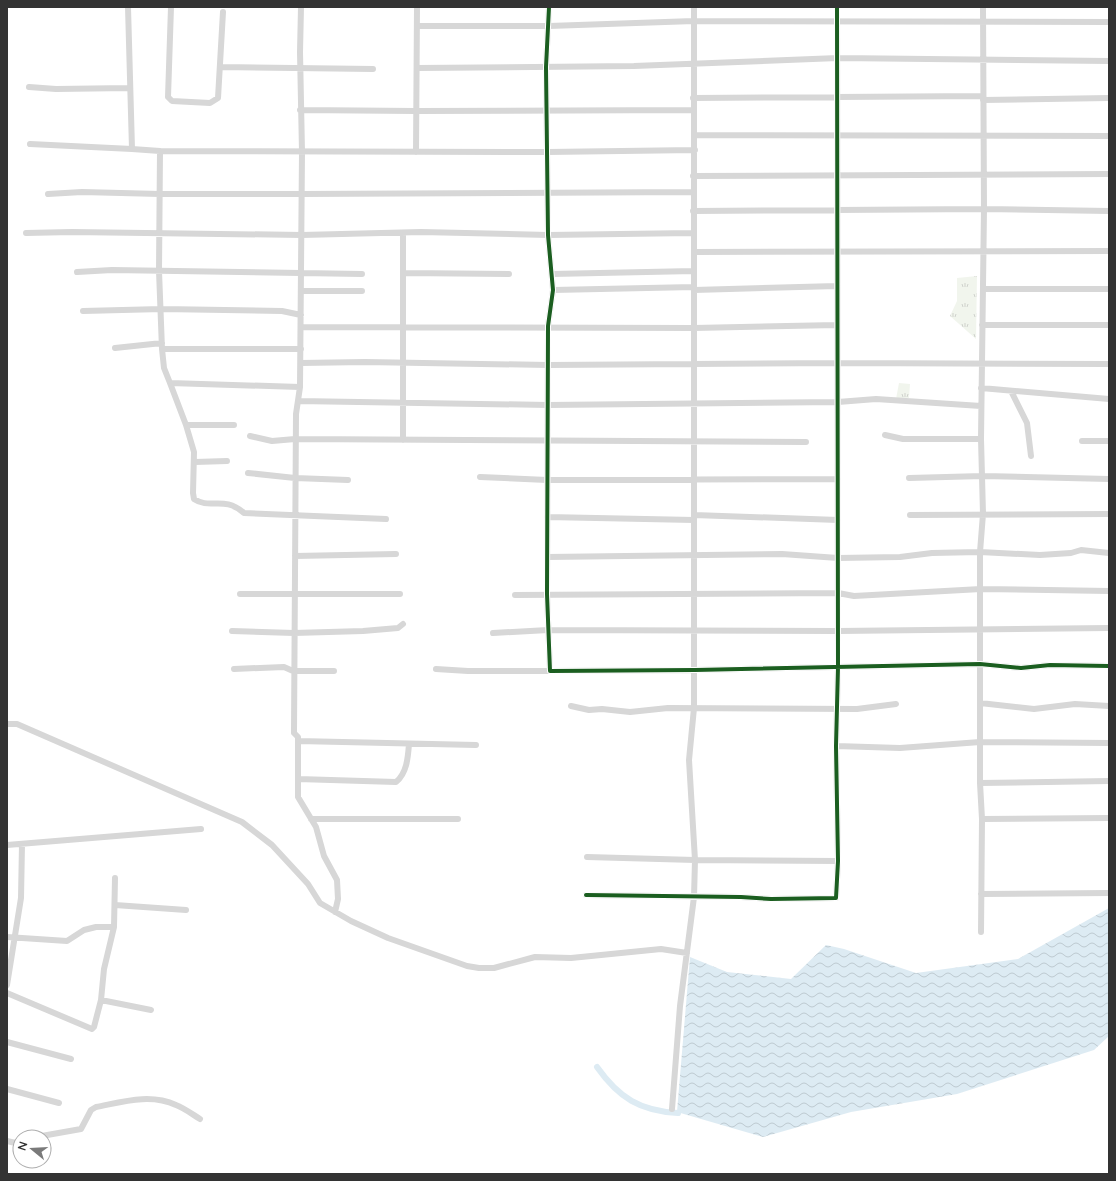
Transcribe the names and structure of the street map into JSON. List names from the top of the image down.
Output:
{
  "north": "left"
}
